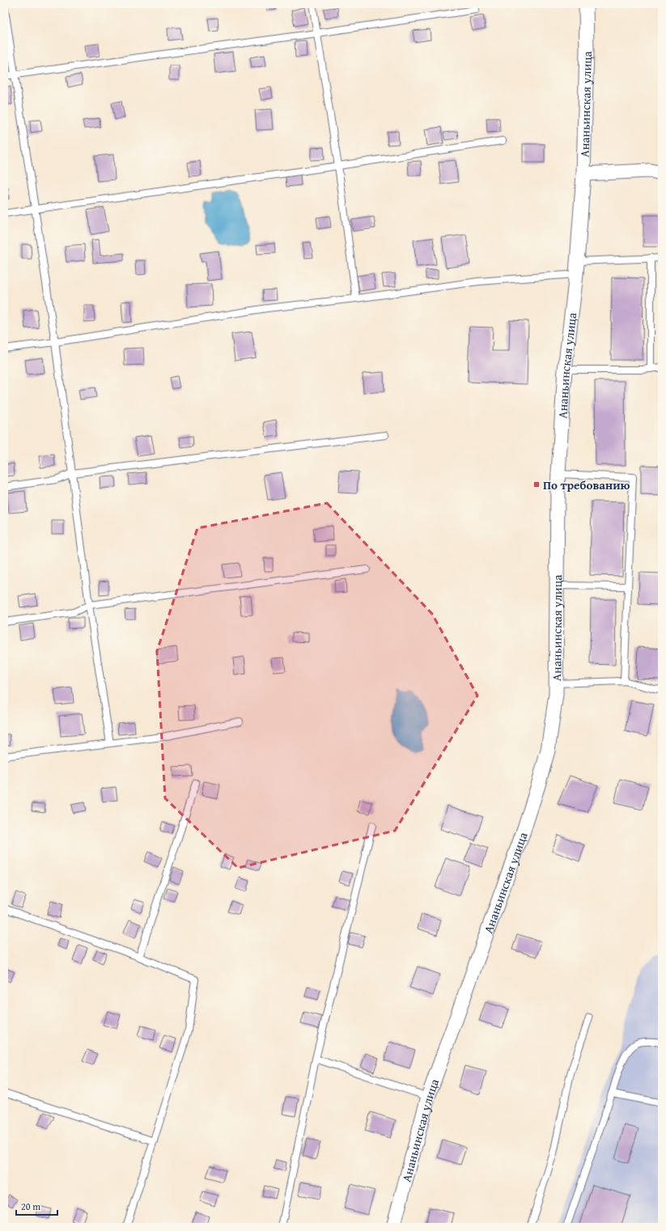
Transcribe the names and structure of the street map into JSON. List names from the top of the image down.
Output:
{
  "streets": {
    "street": ["Ананьинская улица"]
  },
  "places": {
    "transit": ["По требованию"]
  },
  "scale_bar": "20 m"
}
